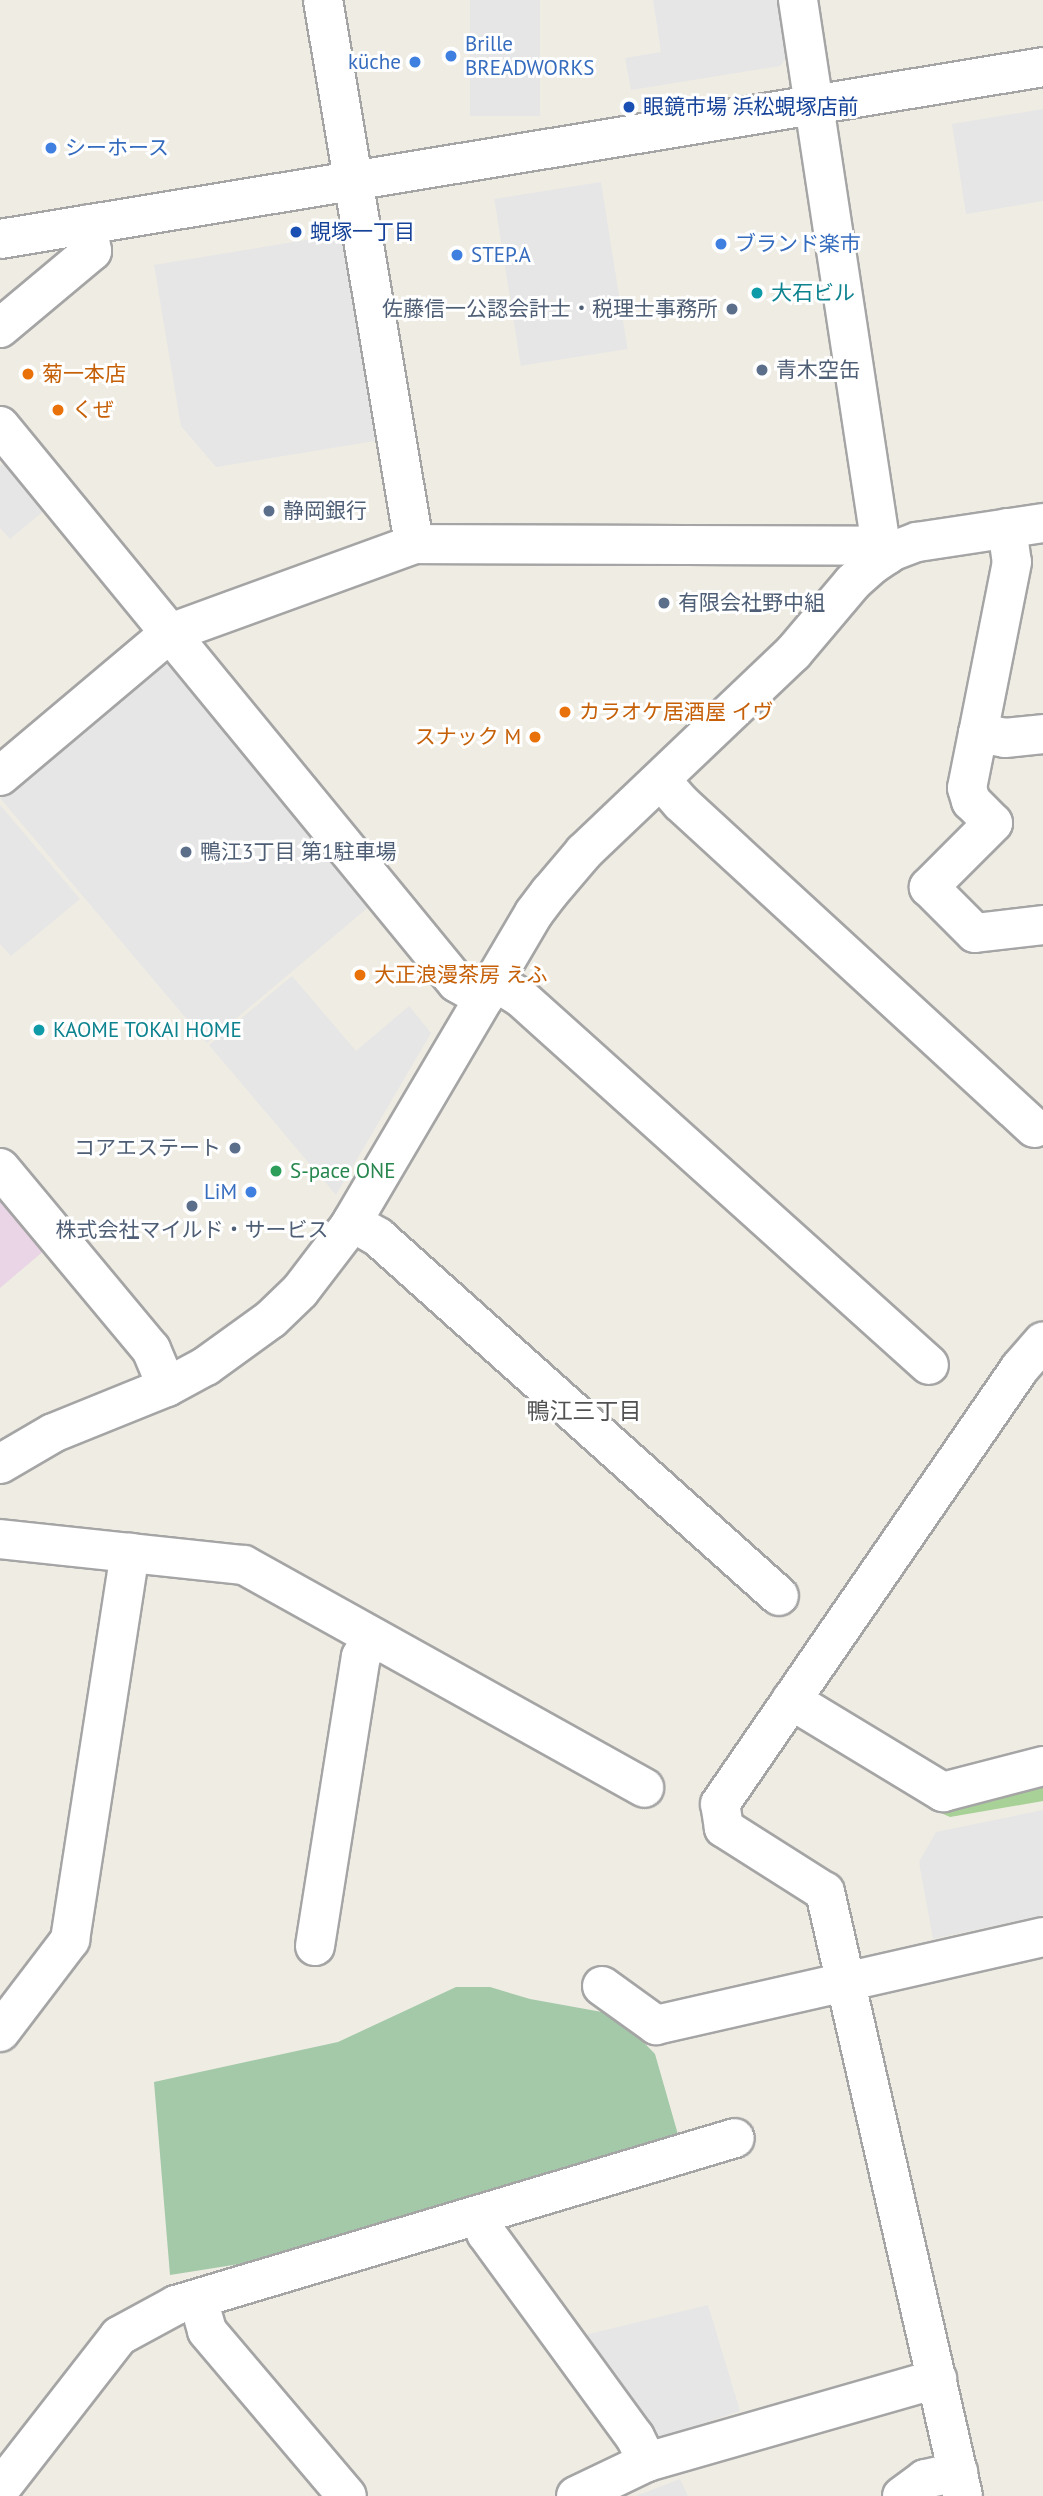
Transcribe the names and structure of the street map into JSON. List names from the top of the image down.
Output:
{
  "districts": ["鴨江三丁目"],
  "places": [
    "Brille BREADWORKS",
    "küche",
    "眼鏡市場 浜松蜆塚店前",
    "シーホース",
    "蜆塚一丁目",
    "ブランド楽市",
    "STEP.A",
    "大石ビル",
    "佐藤信一公認会計士・税理士事務所",
    "青木空缶",
    "菊一本店",
    "くぜ",
    "静岡銀行",
    "有限会社野中組",
    "カラオケ居酒屋 イヴ",
    "スナック M",
    "鴨江3丁目 第1駐車場",
    "大正浪漫茶房 えふ",
    "KAOME TOKAI HOME",
    "コアエステート",
    "S-pace ONE",
    "LiM",
    "株式会社マイルド・サービス"
  ]
}
